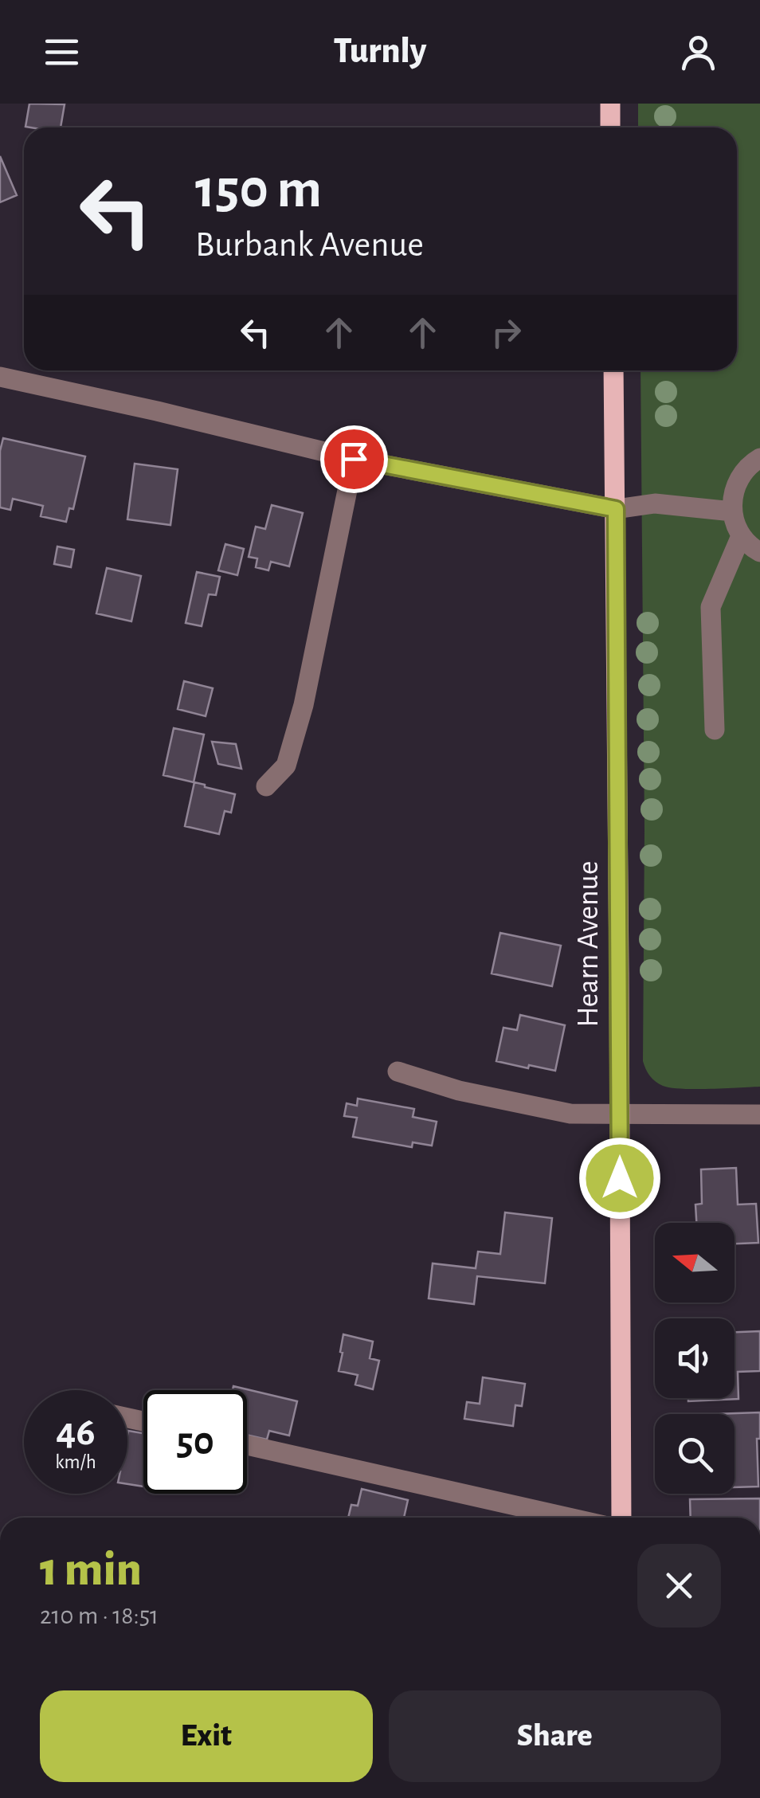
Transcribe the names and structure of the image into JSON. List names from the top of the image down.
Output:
{
  "streets": {
    "main road": ["Hearn Avenue"]
  },
  "north": "left",
  "page": {
    "header": "Turnly",
    "turn": ["150 m", "Burbank Avenue"],
    "speed": "46 km/h",
    "limit": "50",
    "heading": ["1 min", "210 m · 18:51"],
    "buttons": ["Exit", "Share"]
  }
}
